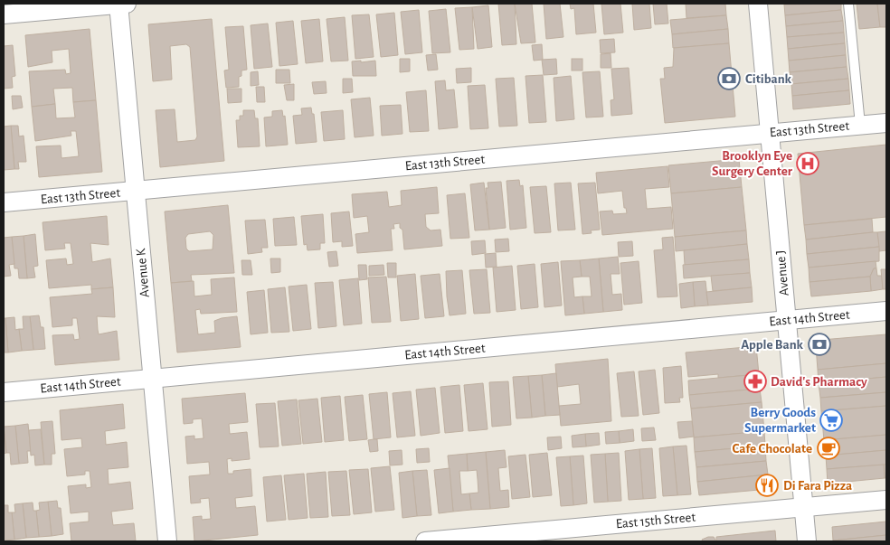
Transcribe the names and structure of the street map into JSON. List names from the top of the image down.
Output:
{
  "streets": {
    "street": [
      "East 13th Street",
      "Avenue K",
      "Avenue J",
      "East 14th Street",
      "East 15th Street"
    ]
  },
  "crossings": [
    ["East 13th Street", "Avenue K"],
    ["East 13th Street", "Avenue J"],
    ["Avenue K", "East 14th Street"],
    ["Avenue J", "East 14th Street"],
    ["Avenue J", "East 15th Street"]
  ],
  "places": {
    "bank": ["Citibank", "Apple Bank"],
    "hospital": ["Brooklyn Eye Surgery Center"],
    "pharmacy": ["David's Pharmacy"],
    "supermarket": ["Berry Goods Supermarket"],
    "cafe": ["Cafe Chocolate"],
    "restaurant": ["Di Fara Pizza"]
  }
}
